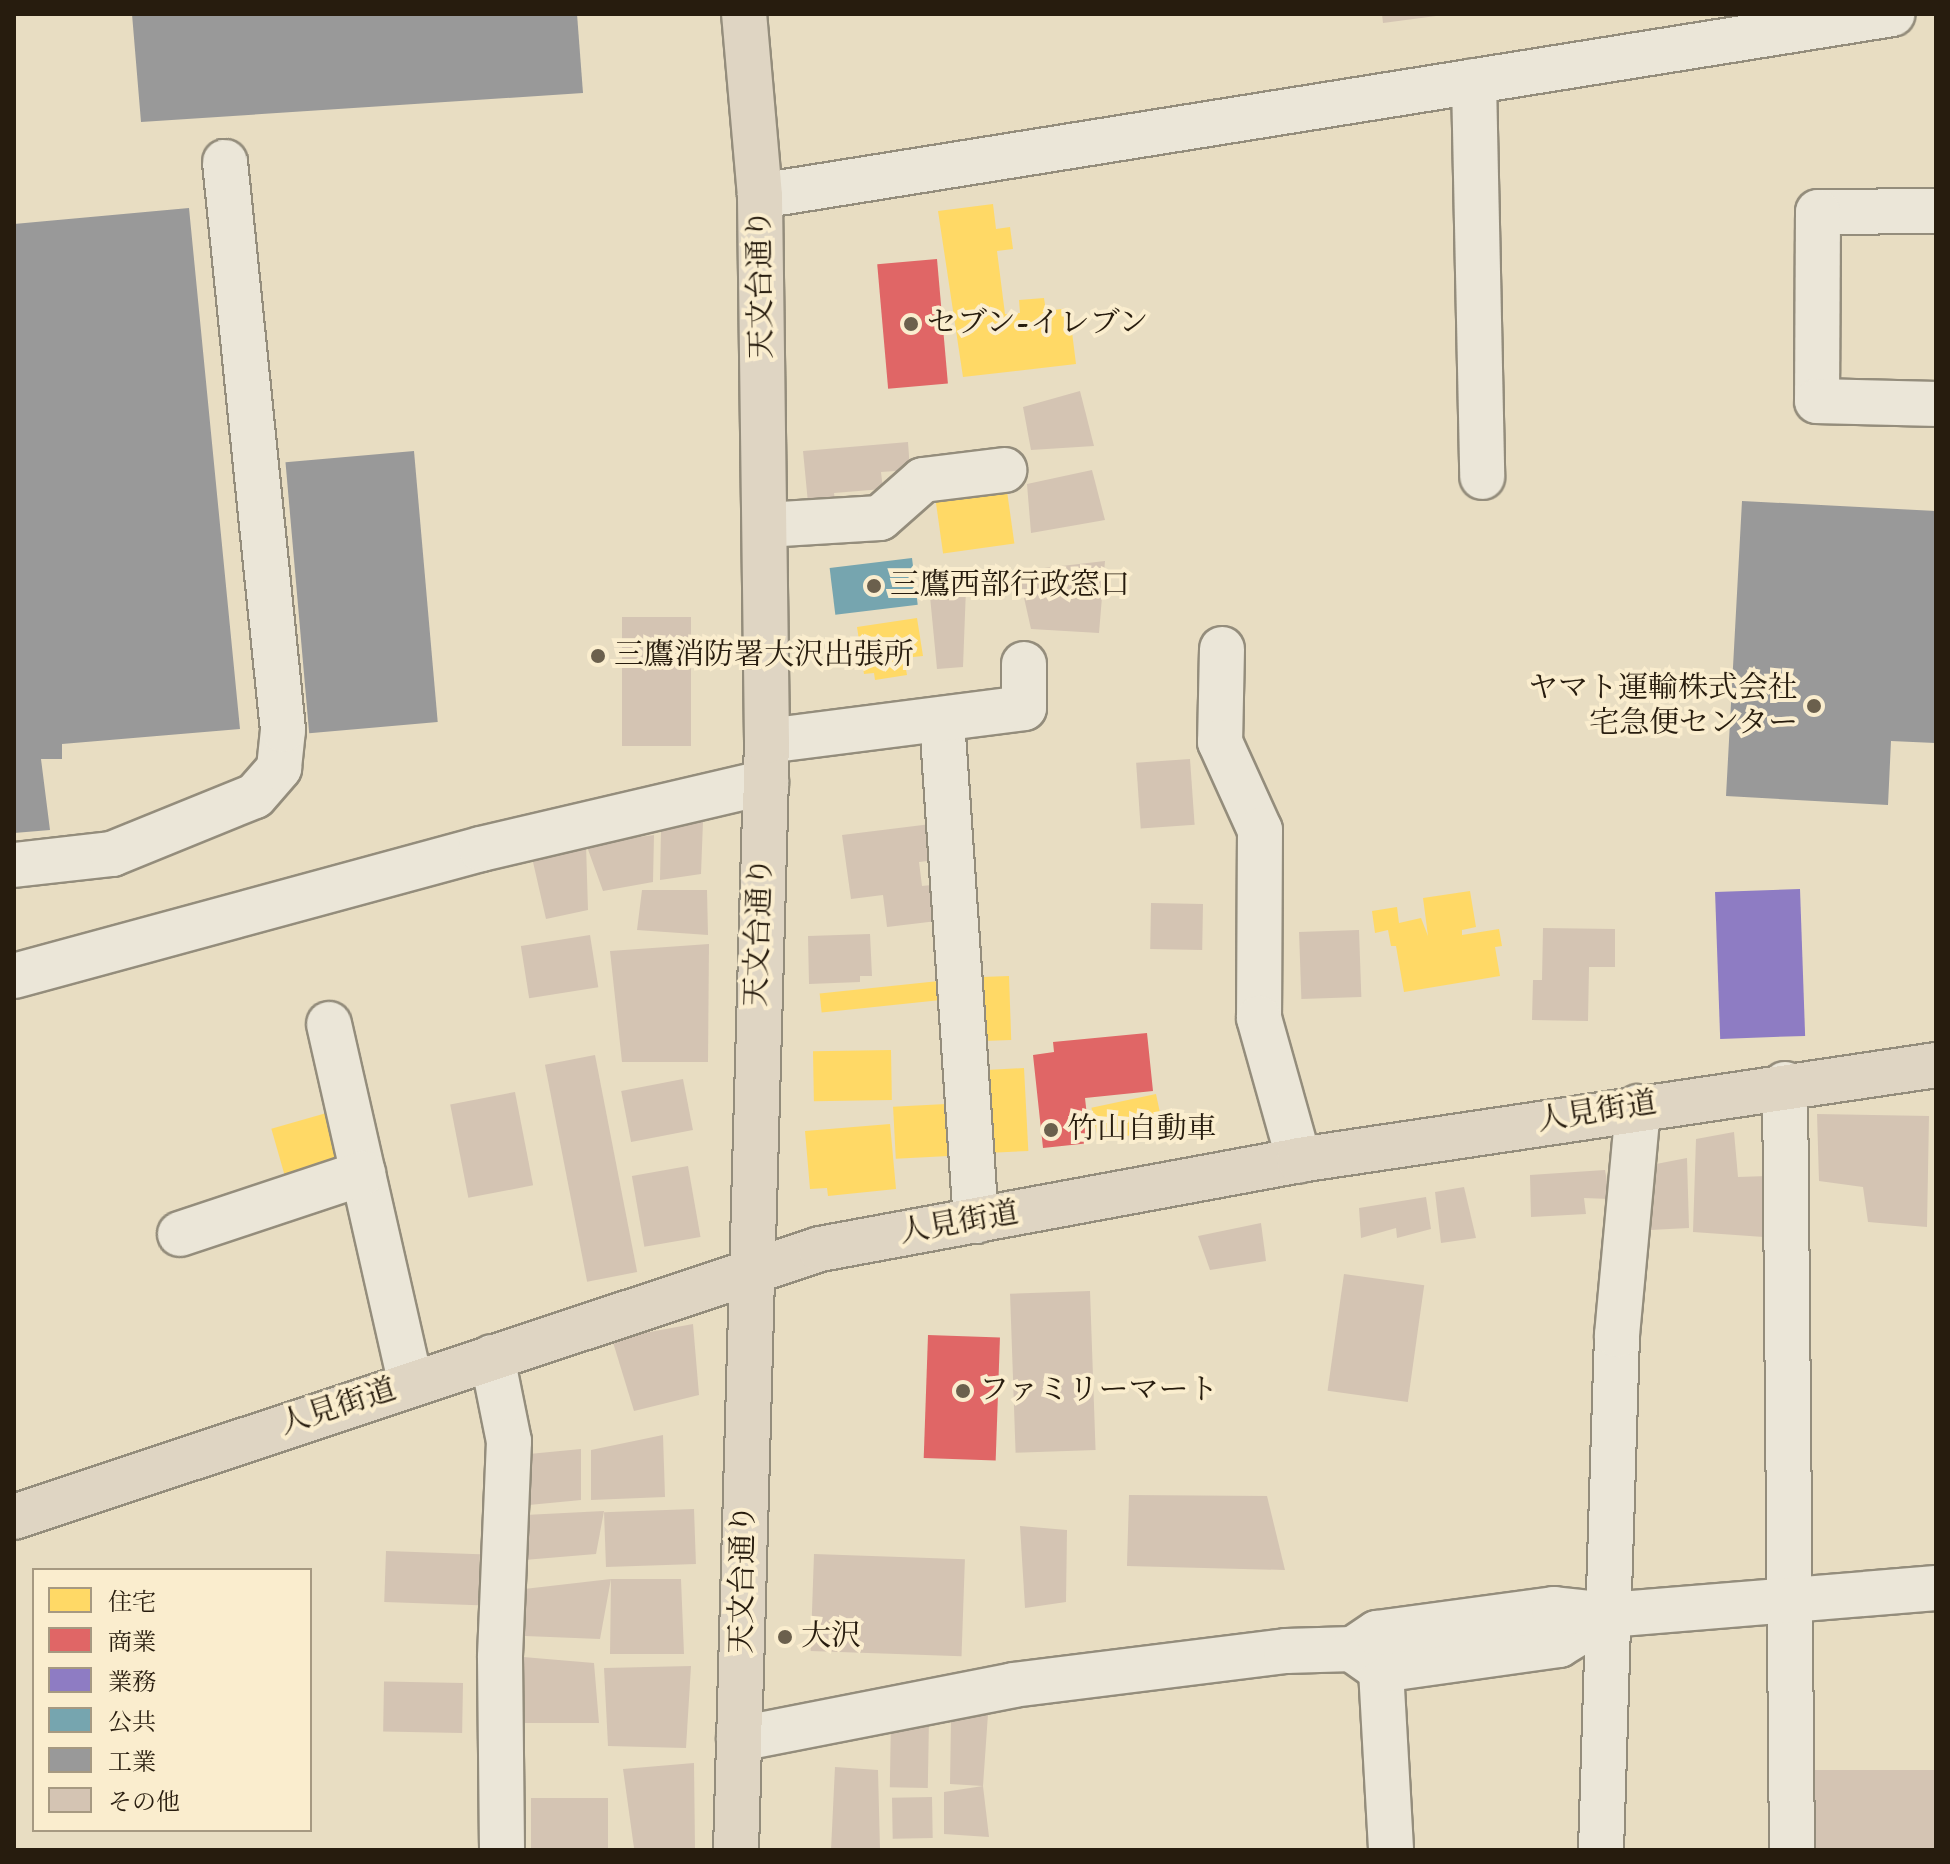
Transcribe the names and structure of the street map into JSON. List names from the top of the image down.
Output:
{
  "streets": {
    "main road": ["天文台通り", "人見街道"]
  },
  "crossings": [
    ["天文台通り", "人見街道"]
  ],
  "places": [
    "セブン-イレブン",
    "三鷹西部行政窓口",
    "三鷹消防署大沢出張所",
    "ヤマト運輸株式会社 宅急便センター",
    "竹山自動車",
    "ファミリーマート",
    "大沢"
  ],
  "legend": [
    "住宅",
    "商業",
    "業務",
    "公共",
    "工業",
    "その他"
  ]
}
